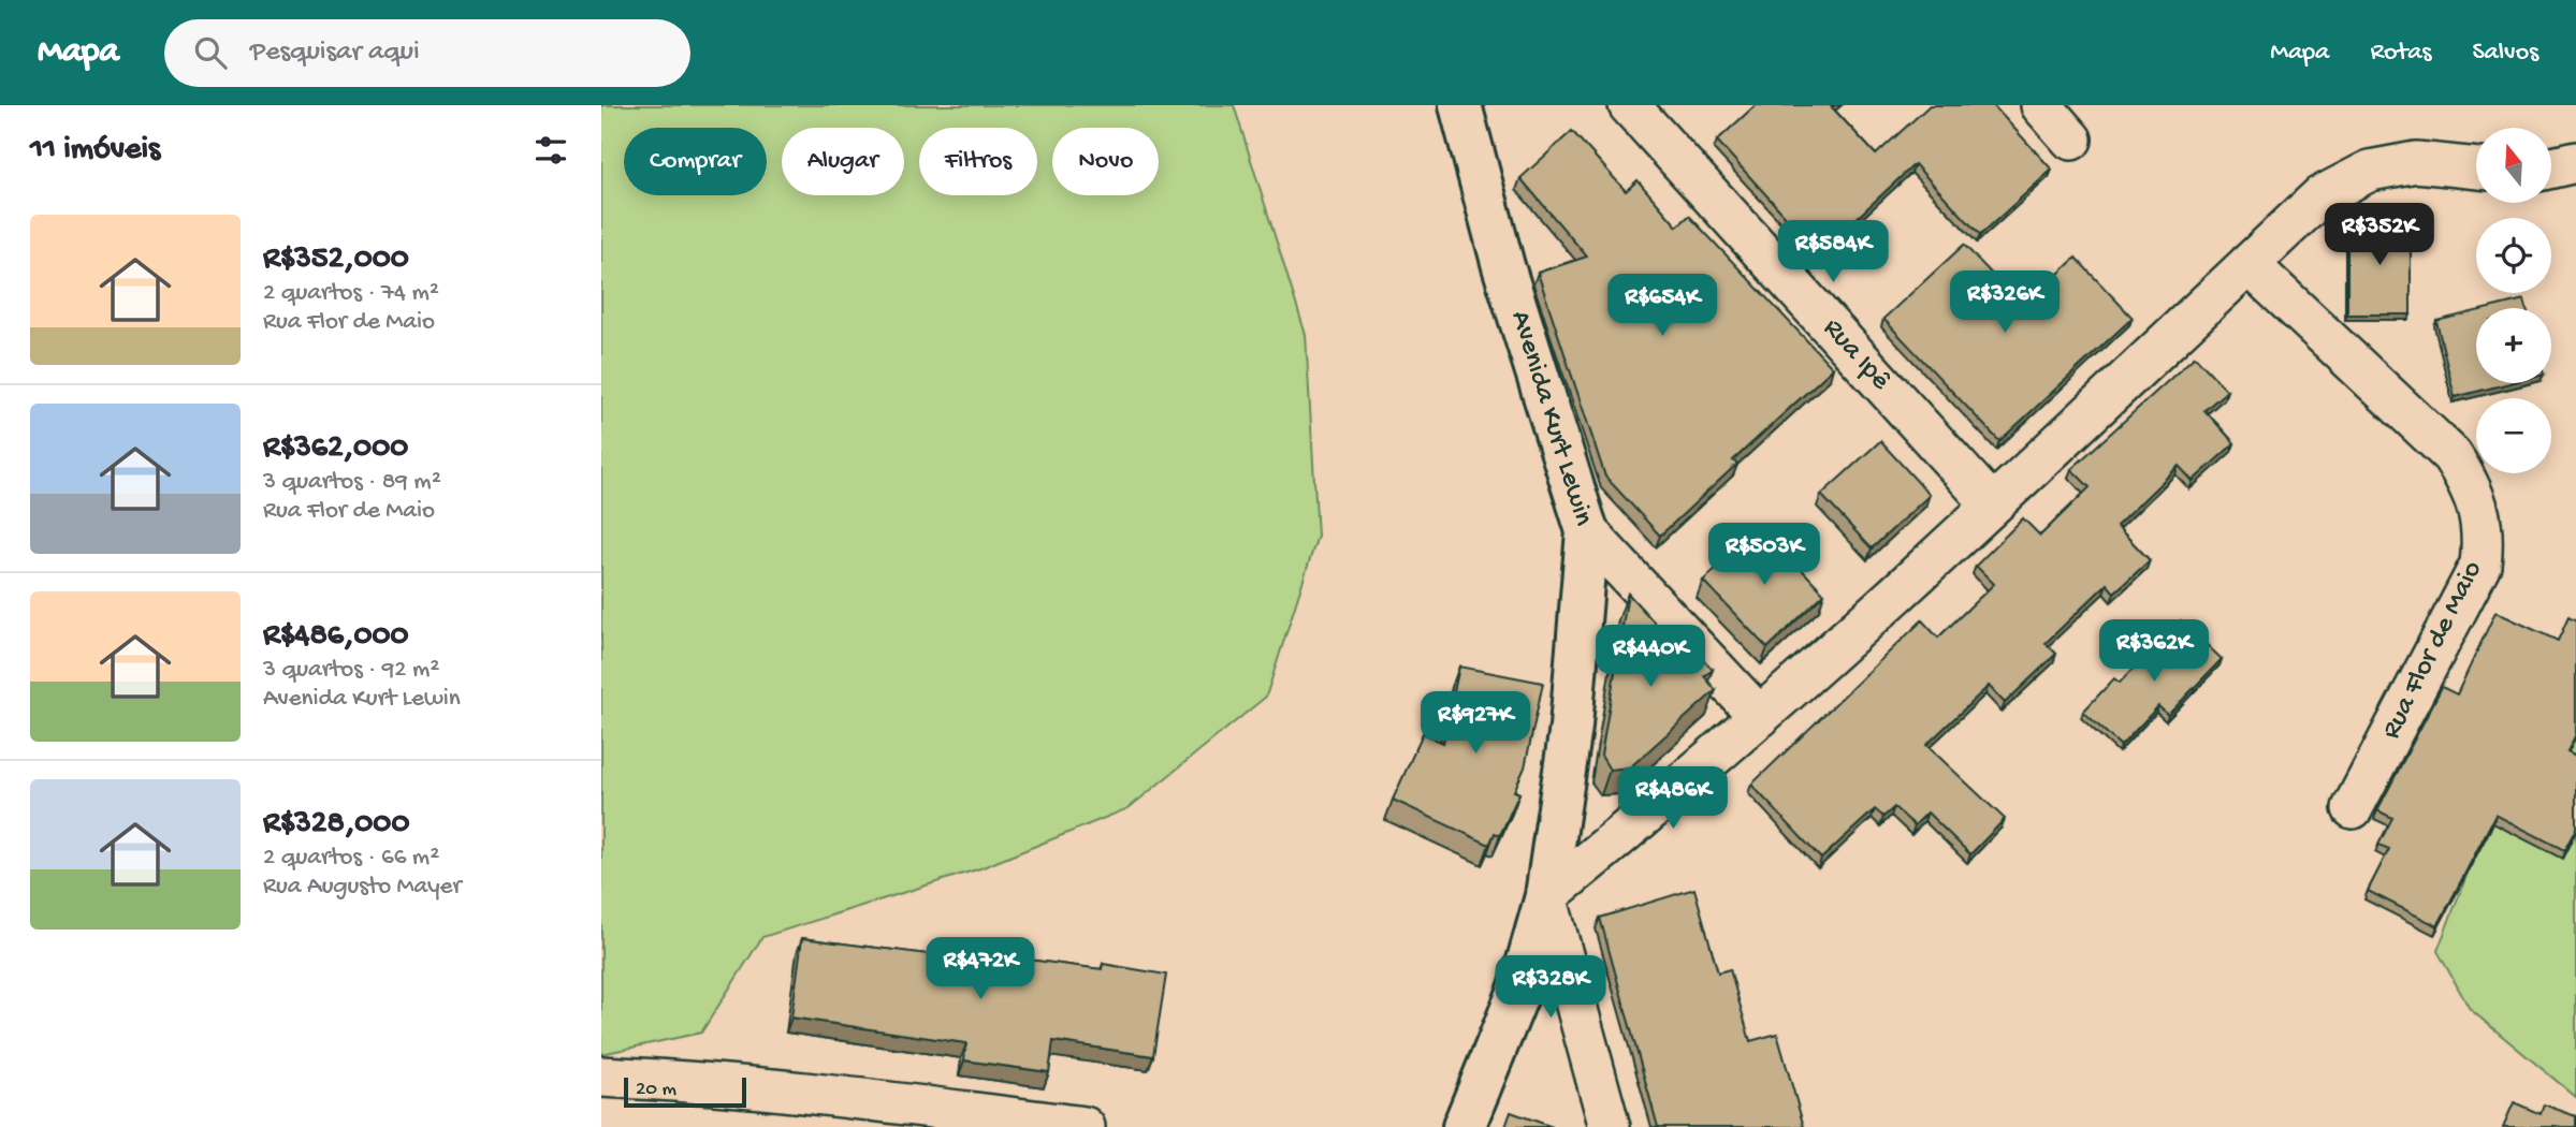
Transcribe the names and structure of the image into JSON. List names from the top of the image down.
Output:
{
  "streets": {
    "main road": ["Avenida Kurt Lewin"],
    "street": ["Rua Ipê", "Rua Flor de Maio"]
  },
  "scale_bar": "20 m",
  "north": "top",
  "page": {
    "header": "Mapa",
    "search": "Pesquisar aqui",
    "nav": ["Mapa", "Rotas", "Salvos"],
    "heading": "11 imóveis",
    "map_buttons": ["+", "−"],
    "chip": [
      "Comprar",
      "Alugar",
      "Filtros",
      "Novo"
    ],
    "list": [
      {
        "name": "R$352,000",
        "note": "2 quartos · 74 m² · Rua Flor de Maio"
      },
      {
        "name": "R$362,000",
        "note": "3 quartos · 89 m² · Rua Flor de Maio"
      },
      {
        "name": "R$486,000",
        "note": "3 quartos · 92 m² · Avenida Kurt Lewin"
      },
      {
        "name": "R$328,000",
        "note": "2 quartos · 66 m² · Rua Augusto Mayer"
      }
    ],
    "price": [
      "R$352K",
      "R$584K",
      "R$326K",
      "R$654K",
      "R$503K",
      "R$362K",
      "R$440K",
      "R$927K",
      "R$486K",
      "R$472K",
      "R$328K"
    ],
    "scale": "20 m"
  }
}
